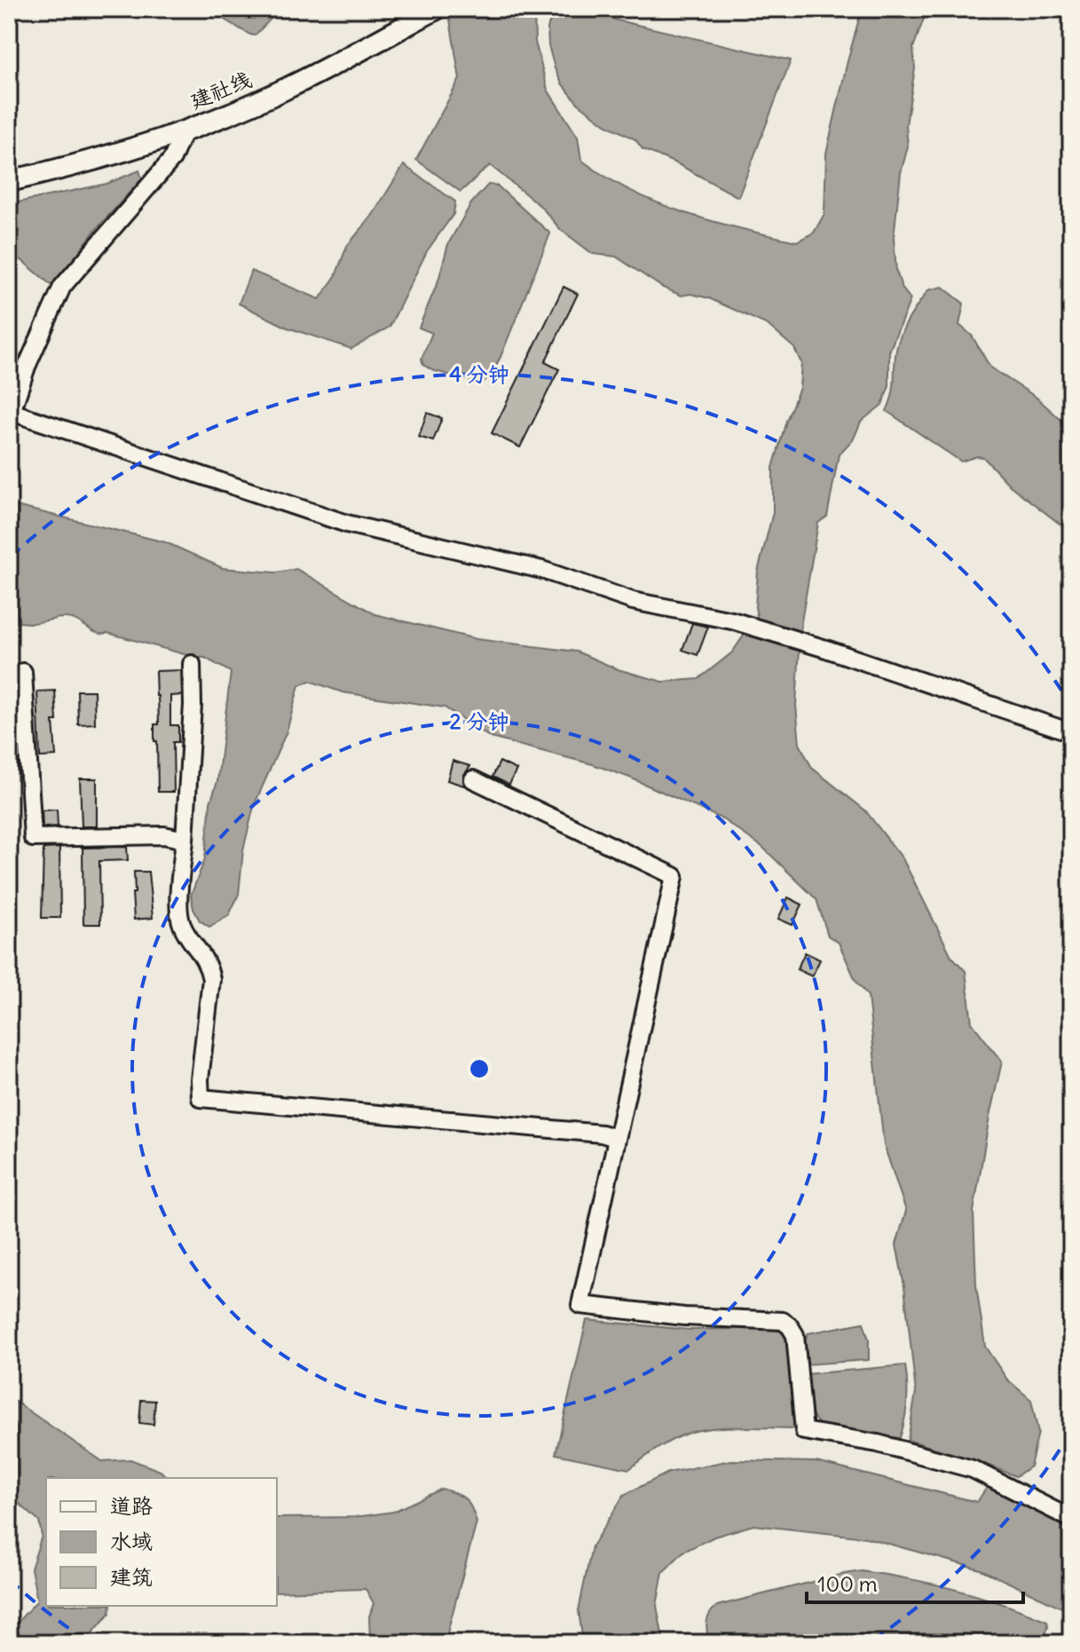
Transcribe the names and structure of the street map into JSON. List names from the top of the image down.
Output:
{
  "streets": {
    "main road": ["建社线"]
  },
  "legend": ["道路", "水域", "建筑"],
  "scale_bar": "100 m",
  "rings": ["4 分钟", "2 分钟"]
}
